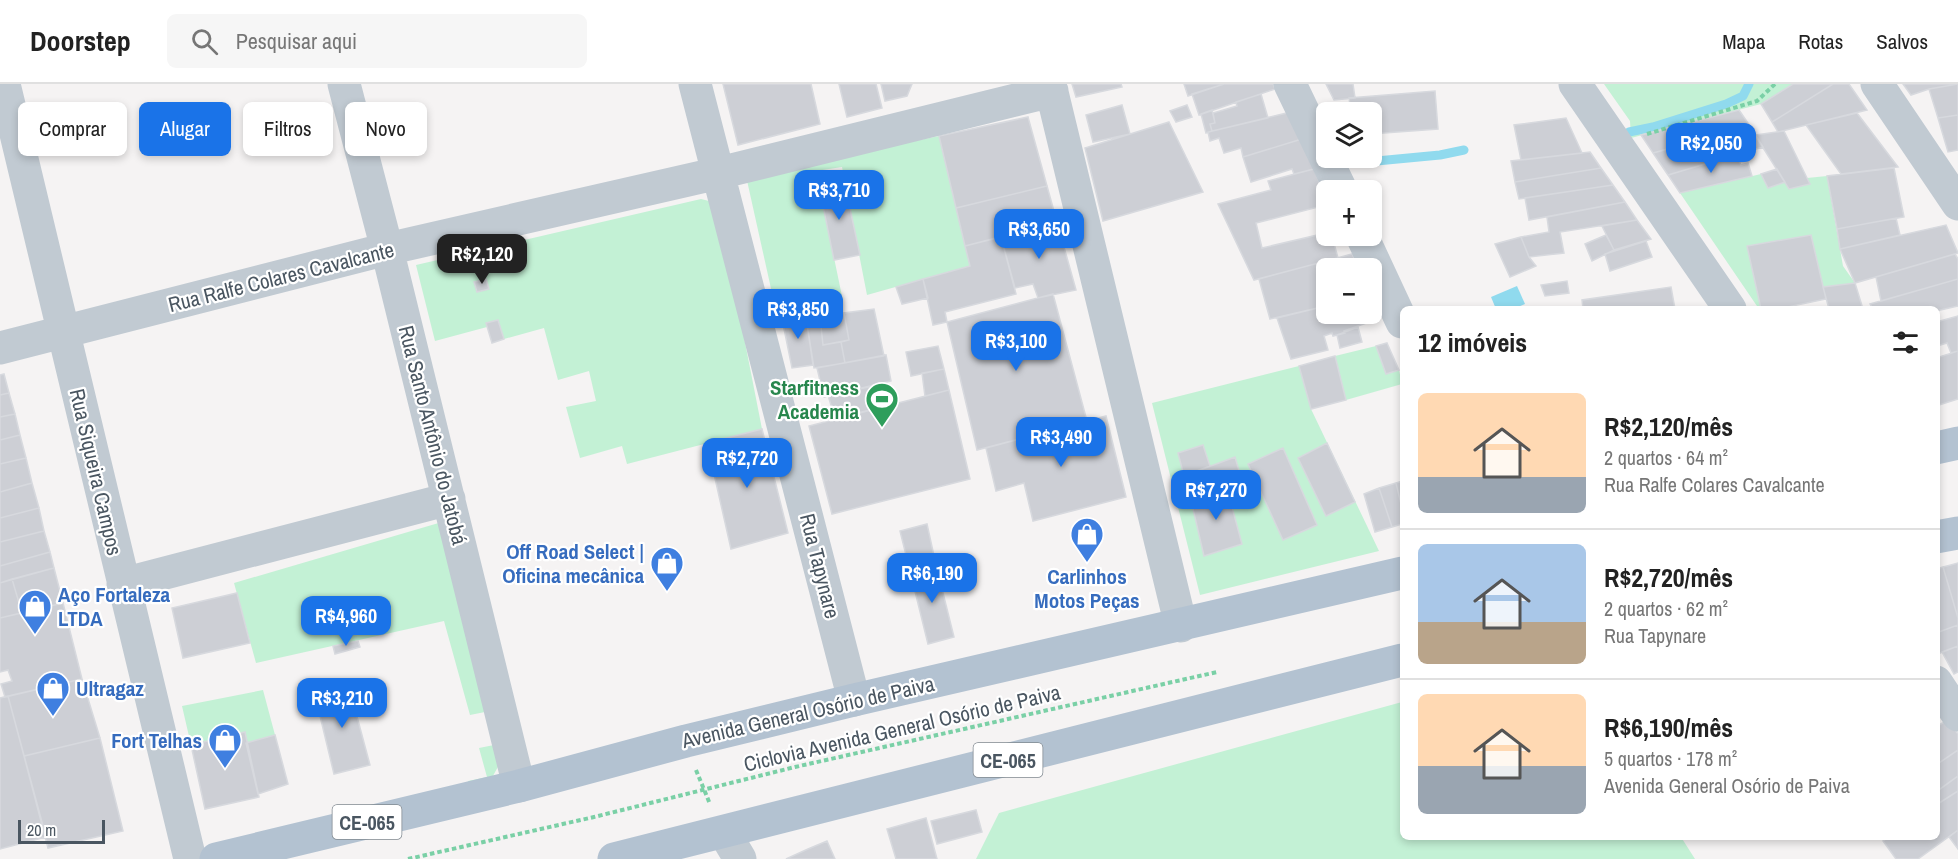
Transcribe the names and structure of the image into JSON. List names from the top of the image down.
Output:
{
  "streets": {
    "main road": ["Avenida General Osório de Paiva", "CE-065"],
    "street": [
      "Rua Ralfe Colares Cavalcante",
      "Rua Santo Antônio do Jatobá",
      "Rua Siqueira Campos",
      "Rua Tapynare"
    ],
    "path": ["Ciclovia Avenida General Osório de Paiva"]
  },
  "crossings": [
    ["Rua Ralfe Colares Cavalcante", "Rua Santo Antônio do Jatobá"],
    ["Rua Ralfe Colares Cavalcante", "Rua Siqueira Campos"],
    ["Rua Ralfe Colares Cavalcante", "Rua Tapynare"],
    ["Rua Santo Antônio do Jatobá", "Avenida General Osório de Paiva"],
    ["Rua Tapynare", "Avenida General Osório de Paiva"]
  ],
  "places": {
    "sports": ["Starfitness Academia"],
    "shop": [
      "Carlinhos Motos Peças",
      "Off Road Select | Oficina mecânica",
      "Aço Fortaleza LTDA",
      "Ultragaz",
      "Fort Telhas"
    ]
  },
  "scale_bar": "20 m",
  "page": {
    "header": "Doorstep",
    "search": "Pesquisar aqui",
    "nav": ["Mapa", "Rotas", "Salvos"],
    "map_buttons": ["+", "−"],
    "chip": [
      "Comprar",
      "Alugar",
      "Filtros",
      "Novo"
    ],
    "price": [
      "R$2,050",
      "R$3,710",
      "R$3,650",
      "R$2,120",
      "R$3,850",
      "R$3,100",
      "R$3,490",
      "R$2,720",
      "R$7,270",
      "R$6,190",
      "R$4,960",
      "R$3,210"
    ],
    "heading": "12 imóveis",
    "list": [
      {
        "name": "R$2,120/mês",
        "note": "2 quartos · 64 m² · Rua Ralfe Colares Cavalcante"
      },
      {
        "name": "R$2,720/mês",
        "note": "2 quartos · 62 m² · Rua Tapynare"
      },
      {
        "name": "R$6,190/mês",
        "note": "5 quartos · 178 m² · Avenida General Osório de Paiva"
      }
    ],
    "scale": "20 m"
  }
}
